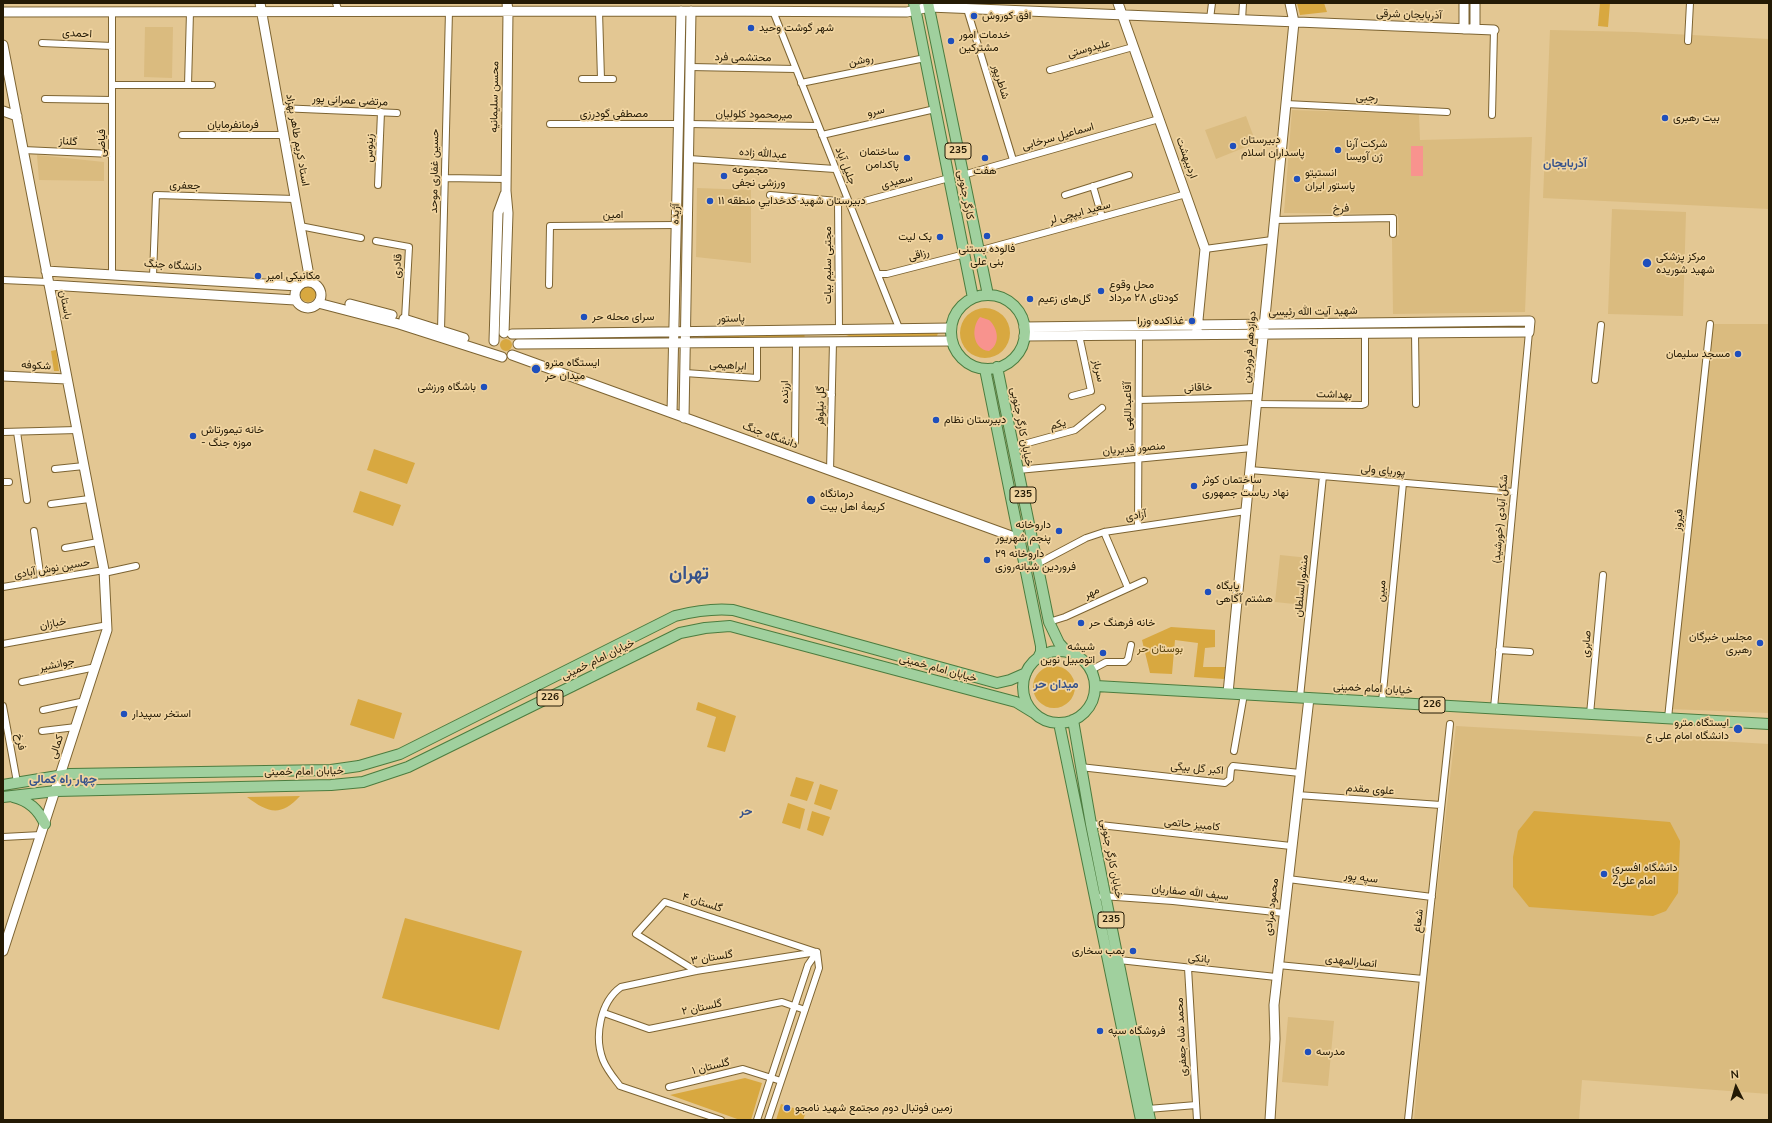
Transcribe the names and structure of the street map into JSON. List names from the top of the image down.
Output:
{
  "streets": {
    "main road": [
      "آذربایجان شرقی",
      "محسن سلیمانیه",
      "استاد کریم طاهر بهزاد",
      "235",
      "اردیبهشت",
      "کارگر جنوبی",
      "آژیده",
      "دانشگاه جنگ",
      "باستان",
      "شهید آیت الله رئیسی",
      "پاستور",
      "دوازدهم فروردین",
      "شکوفه",
      "خیابان کارگر جنوبی",
      "خیابان امام خمینی",
      "226",
      "کمالی",
      "محمود مرادی"
    ],
    "street": [
      "احمدی",
      "علیدوستی",
      "محتشمی فرد",
      "روشن",
      "شاطرپور",
      "رجبی",
      "مرتضی عمرانی پور",
      "سرو",
      "مصطفی گودرزی",
      "میرمحمود کلولیان",
      "فرمانفرمایان",
      "اسماعیل سرخابی",
      "گلناز",
      "فیاضی",
      "زینوس",
      "عبدالله زاده",
      "جلیل آباد",
      "حسین غفاری موحد",
      "سعیدی",
      "جعفری",
      "فرخ",
      "سعید ایپچی لر",
      "امین",
      "رزاقی",
      "مجتبی سلیم بیات",
      "قادری",
      "ابراهیمی",
      "سرباز",
      "خاقانی",
      "ارزنده",
      "بهداشت",
      "گل نیلوفر",
      "آقاعبداللهی",
      "یکم",
      "منصور قدیریان",
      "پوریای ولی",
      "آزادی",
      "شکل آبادی (خورشید)",
      "فیروز",
      "حسین نوش آبادی",
      "منشورالسلطان",
      "مبین",
      "مهر",
      "خبازان",
      "صابری",
      "جوانشیر",
      "اکبر گل بیگی",
      "علوی مقدم",
      "کامبیز حاتمی",
      "سپه پور",
      "سیف الله صفاریان",
      "گلستان ۴",
      "شعاع",
      "گلستان ۳",
      "بانکی",
      "انصارالمهدی",
      "گلستان ۲",
      "محمد شاه جعفری",
      "گلستان ۱"
    ]
  },
  "crossings": [
    ["آذربایجان شرقی", "شاطرپور"],
    ["آذربایجان شرقی", "محسن سلیمانیه"],
    ["آذربایجان شرقی", "استاد کریم طاهر بهزاد"],
    ["آذربایجان شرقی", "فیاضی"],
    ["آذربایجان شرقی", "اردیبهشت"],
    ["آذربایجان شرقی", "جلیل آباد"],
    ["آذربایجان شرقی", "حسین غفاری موحد"],
    ["آذربایجان شرقی", "کارگر جنوبی"],
    ["آذربایجان شرقی", "آژیده"],
    ["آذربایجان شرقی", "دوازدهم فروردین"],
    ["احمدی", "فیاضی"],
    ["علیدوستی", "اردیبهشت"],
    ["محتشمی فرد", "جلیل آباد"],
    ["محتشمی فرد", "آژیده"],
    ["روشن", "جلیل آباد"],
    ["روشن", "کارگر جنوبی"],
    ["شاطرپور", "اسماعیل سرخابی"],
    ["محسن سلیمانیه", "دانشگاه جنگ"],
    ["محسن سلیمانیه", "پاستور"],
    ["رجبی", "دوازدهم فروردین"],
    ["مرتضی عمرانی پور", "استاد کریم طاهر بهزاد"],
    ["مرتضی عمرانی پور", "زینوس"],
    ["سرو", "جلیل آباد"],
    ["سرو", "کارگر جنوبی"],
    ["مصطفی گودرزی", "آژیده"],
    ["میرمحمود کلولیان", "جلیل آباد"],
    ["میرمحمود کلولیان", "آژیده"],
    ["فرمانفرمایان", "استاد کریم طاهر بهزاد"],
    ["اسماعیل سرخابی", "اردیبهشت"],
    ["اسماعیل سرخابی", "کارگر جنوبی"],
    ["استاد کریم طاهر بهزاد", "جعفری"],
    ["استاد کریم طاهر بهزاد", "دانشگاه جنگ"],
    ["گلناز", "فیاضی"],
    ["گلناز", "باستان"],
    ["فیاضی", "دانشگاه جنگ"],
    ["235", "کارگر جنوبی"],
    ["235", "دانشگاه جنگ"],
    ["235", "شهید آیت الله رئیسی"],
    ["235", "پاستور"],
    ["235", "خیابان کارگر جنوبی"],
    ["235", "خیابان امام خمینی"],
    ["عبدالله زاده", "جلیل آباد"],
    ["عبدالله زاده", "آژیده"],
    ["اردیبهشت", "سعید ایپچی لر"],
    ["اردیبهشت", "شهید آیت الله رئیسی"],
    ["جلیل آباد", "سعیدی"],
    ["جلیل آباد", "رزاقی"],
    ["جلیل آباد", "پاستور"],
    ["سعیدی", "کارگر جنوبی"],
    ["سعیدی", "مجتبی سلیم بیات"],
    ["جعفری", "دانشگاه جنگ"],
    ["کارگر جنوبی", "سعید ایپچی لر"],
    ["کارگر جنوبی", "رزاقی"],
    ["کارگر جنوبی", "شهید آیت الله رئیسی"],
    ["کارگر جنوبی", "پاستور"],
    ["کارگر جنوبی", "خیابان کارگر جنوبی"],
    ["فرخ", "دوازدهم فروردین"],
    ["فرخ", "226"],
    ["آژیده", "امین"],
    ["آژیده", "دانشگاه جنگ"],
    ["آژیده", "پاستور"],
    ["آژیده", "ابراهیمی"],
    ["مجتبی سلیم بیات", "پاستور"],
    ["دانشگاه جنگ", "باستان"],
    ["دانشگاه جنگ", "پاستور"],
    ["دانشگاه جنگ", "گل نیلوفر"],
    ["باستان", "شکوفه"],
    ["باستان", "حسین نوش آبادی"],
    ["باستان", "کمالی"],
    ["شهید آیت الله رئیسی", "پاستور"],
    ["شهید آیت الله رئیسی", "دوازدهم فروردین"],
    ["شهید آیت الله رئیسی", "سرباز"],
    ["شهید آیت الله رئیسی", "بهداشت"],
    ["شهید آیت الله رئیسی", "آقاعبداللهی"],
    ["شهید آیت الله رئیسی", "خیابان کارگر جنوبی"],
    ["شهید آیت الله رئیسی", "شکل آبادی (خورشید)"],
    ["پاستور", "خیابان کارگر جنوبی"],
    ["دوازدهم فروردین", "خاقانی"],
    ["دوازدهم فروردین", "بهداشت"],
    ["دوازدهم فروردین", "منصور قدیریان"],
    ["دوازدهم فروردین", "پوریای ولی"],
    ["دوازدهم فروردین", "آزادی"],
    ["دوازدهم فروردین", "خیابان امام خمینی"],
    ["خاقانی", "بهداشت"],
    ["خاقانی", "آقاعبداللهی"],
    ["آقاعبداللهی", "منصور قدیریان"],
    ["آقاعبداللهی", "آزادی"],
    ["یکم", "خیابان کارگر جنوبی"],
    ["خیابان کارگر جنوبی", "منصور قدیریان"],
    ["خیابان کارگر جنوبی", "آزادی"],
    ["خیابان کارگر جنوبی", "مهر"],
    ["خیابان کارگر جنوبی", "خیابان امام خمینی"],
    ["خیابان کارگر جنوبی", "اکبر گل بیگی"],
    ["خیابان کارگر جنوبی", "کامبیز حاتمی"],
    ["خیابان کارگر جنوبی", "سیف الله صفاریان"],
    ["خیابان کارگر جنوبی", "بانکی"],
    ["پوریای ولی", "شکل آبادی (خورشید)"],
    ["پوریای ولی", "منشورالسلطان"],
    ["پوریای ولی", "مبین"],
    ["شکل آبادی (خورشید)", "خیابان امام خمینی"],
    ["فیروز", "خیابان امام خمینی"],
    ["حسین نوش آبادی", "کمالی"],
    ["منشورالسلطان", "خیابان امام خمینی"],
    ["منشورالسلطان", "محمود مرادی"],
    ["مبین", "خیابان امام خمینی"],
    ["خبازان", "کمالی"],
    ["صابری", "خیابان امام خمینی"],
    ["خیابان امام خمینی", "226"],
    ["خیابان امام خمینی", "کمالی"],
    ["خیابان امام خمینی", "محمود مرادی"],
    ["جوانشیر", "کمالی"],
    ["226", "کمالی"],
    ["اکبر گل بیگی", "محمود مرادی"],
    ["علوی مقدم", "محمود مرادی"],
    ["علوی مقدم", "شعاع"],
    ["کامبیز حاتمی", "محمود مرادی"],
    ["سپه پور", "محمود مرادی"],
    ["سپه پور", "شعاع"],
    ["سیف الله صفاریان", "محمود مرادی"],
    ["گلستان ۴", "گلستان ۳"],
    ["محمود مرادی", "بانکی"],
    ["محمود مرادی", "انصارالمهدی"],
    ["شعاع", "انصارالمهدی"],
    ["گلستان ۳", "گلستان ۲"],
    ["بانکی", "محمد شاه جعفری"]
  ],
  "districts": [
    "آذربایجان",
    "تهران",
    "میدان حر",
    "چهار راه کمالی",
    "حر"
  ],
  "parks": ["بوستان حر"],
  "places": [
    "افق کوروش",
    "شهر گوشت وحید",
    "خدمات امور مشترکین",
    "بیت رهبری",
    "دبیرستان پاسداران اسلام",
    "شرکت آرنا ژن آویسا",
    "ساختمان پاکدامن",
    "هفت",
    "مجموعه ورزشی نجفی",
    "انستیتو پاستور ایران",
    "دبيرستان شهيد كدخدايي منطقه ١١",
    "فالوده بستنی بنی علی",
    "بک لیت",
    "مرکز پزشکی شهید شوریده",
    "مکانیکی امیر",
    "محل وقوع کودتای ۲۸ مرداد",
    "گل‌های زعیم",
    "سرای محله حر",
    "غذاکده وزرا",
    "مسجد سلیمان",
    "ایستگاه مترو میدان حر",
    "باشگاه ورزشی",
    "دبیرستان نظام",
    "خانه تیمورتاش - موزه جنگ",
    "ساختمان کوثر نهاد ریاست جمهوری",
    "درمانگاه کریمهٔ اهل بیت",
    "داروخانه پنجم شهریور",
    "داروخانه ۲۹ فروردین شبانه‌روزی",
    "پایگاه هشتم آگاهی",
    "خانه فرهنگ حر",
    "مجلس خبرگان رهبری",
    "شیشه اتومبیل نوین",
    "استخر سپیدار",
    "ایستگاه مترو دانشگاه امام علی ع",
    "دانشگاه افسری امام علی2",
    "بمب سخاری",
    "فروشگاه سپه",
    "مدرسه",
    "زمین فوتبال دوم مجتمع شهید نامجو"
  ],
  "north": "top"
}
